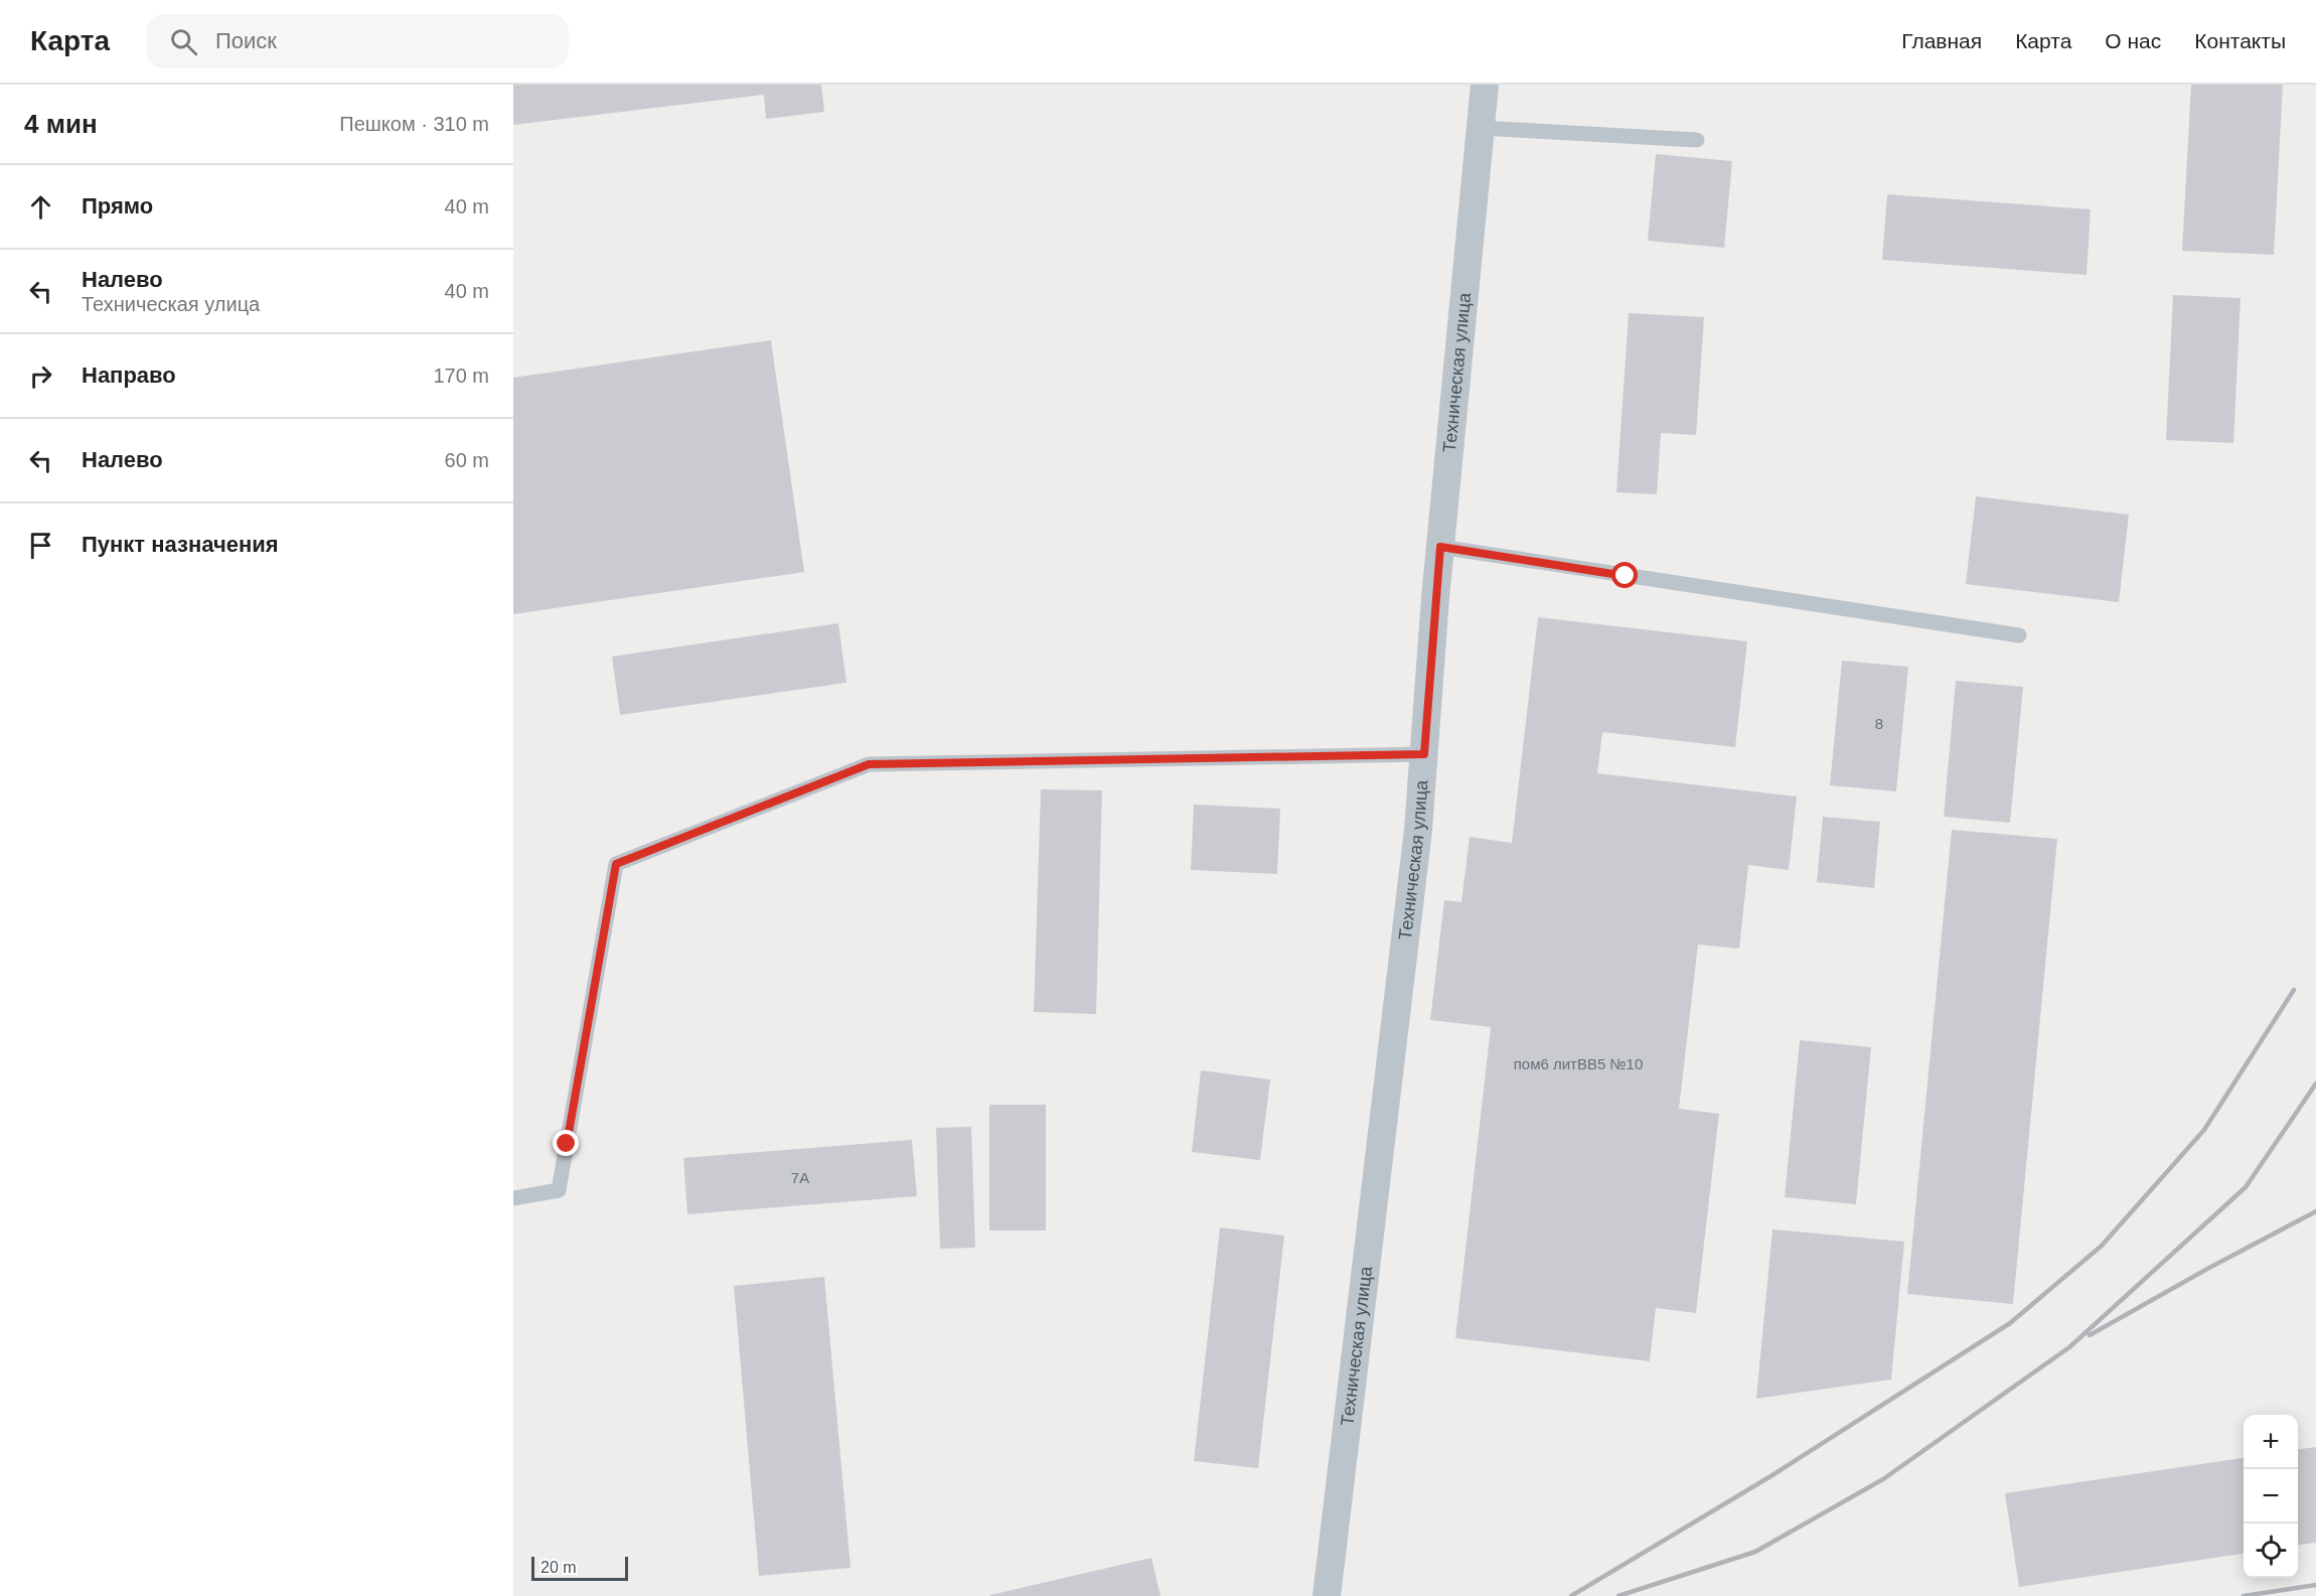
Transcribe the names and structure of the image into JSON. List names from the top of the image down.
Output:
{
  "streets": {
    "street": ["Техническая улица"]
  },
  "house_numbers": ["8", "пом6 литВВ5 №10", "7А"],
  "scale_bar": "20 m",
  "page": {
    "header": "Карта",
    "search": "Поиск",
    "nav": [
      "Главная",
      "Карта",
      "О нас",
      "Контакты"
    ],
    "heading": ["4 мин", "Пешком · 310 m"],
    "list": [
      ["Прямо", "40 m"],
      ["Налево", "Техническая улица", "40 m"],
      ["Направо", "170 m"],
      ["Налево", "60 m"],
      "Пункт назначения"
    ],
    "map_buttons": ["+", "−"],
    "scale": "20 m"
  }
}
